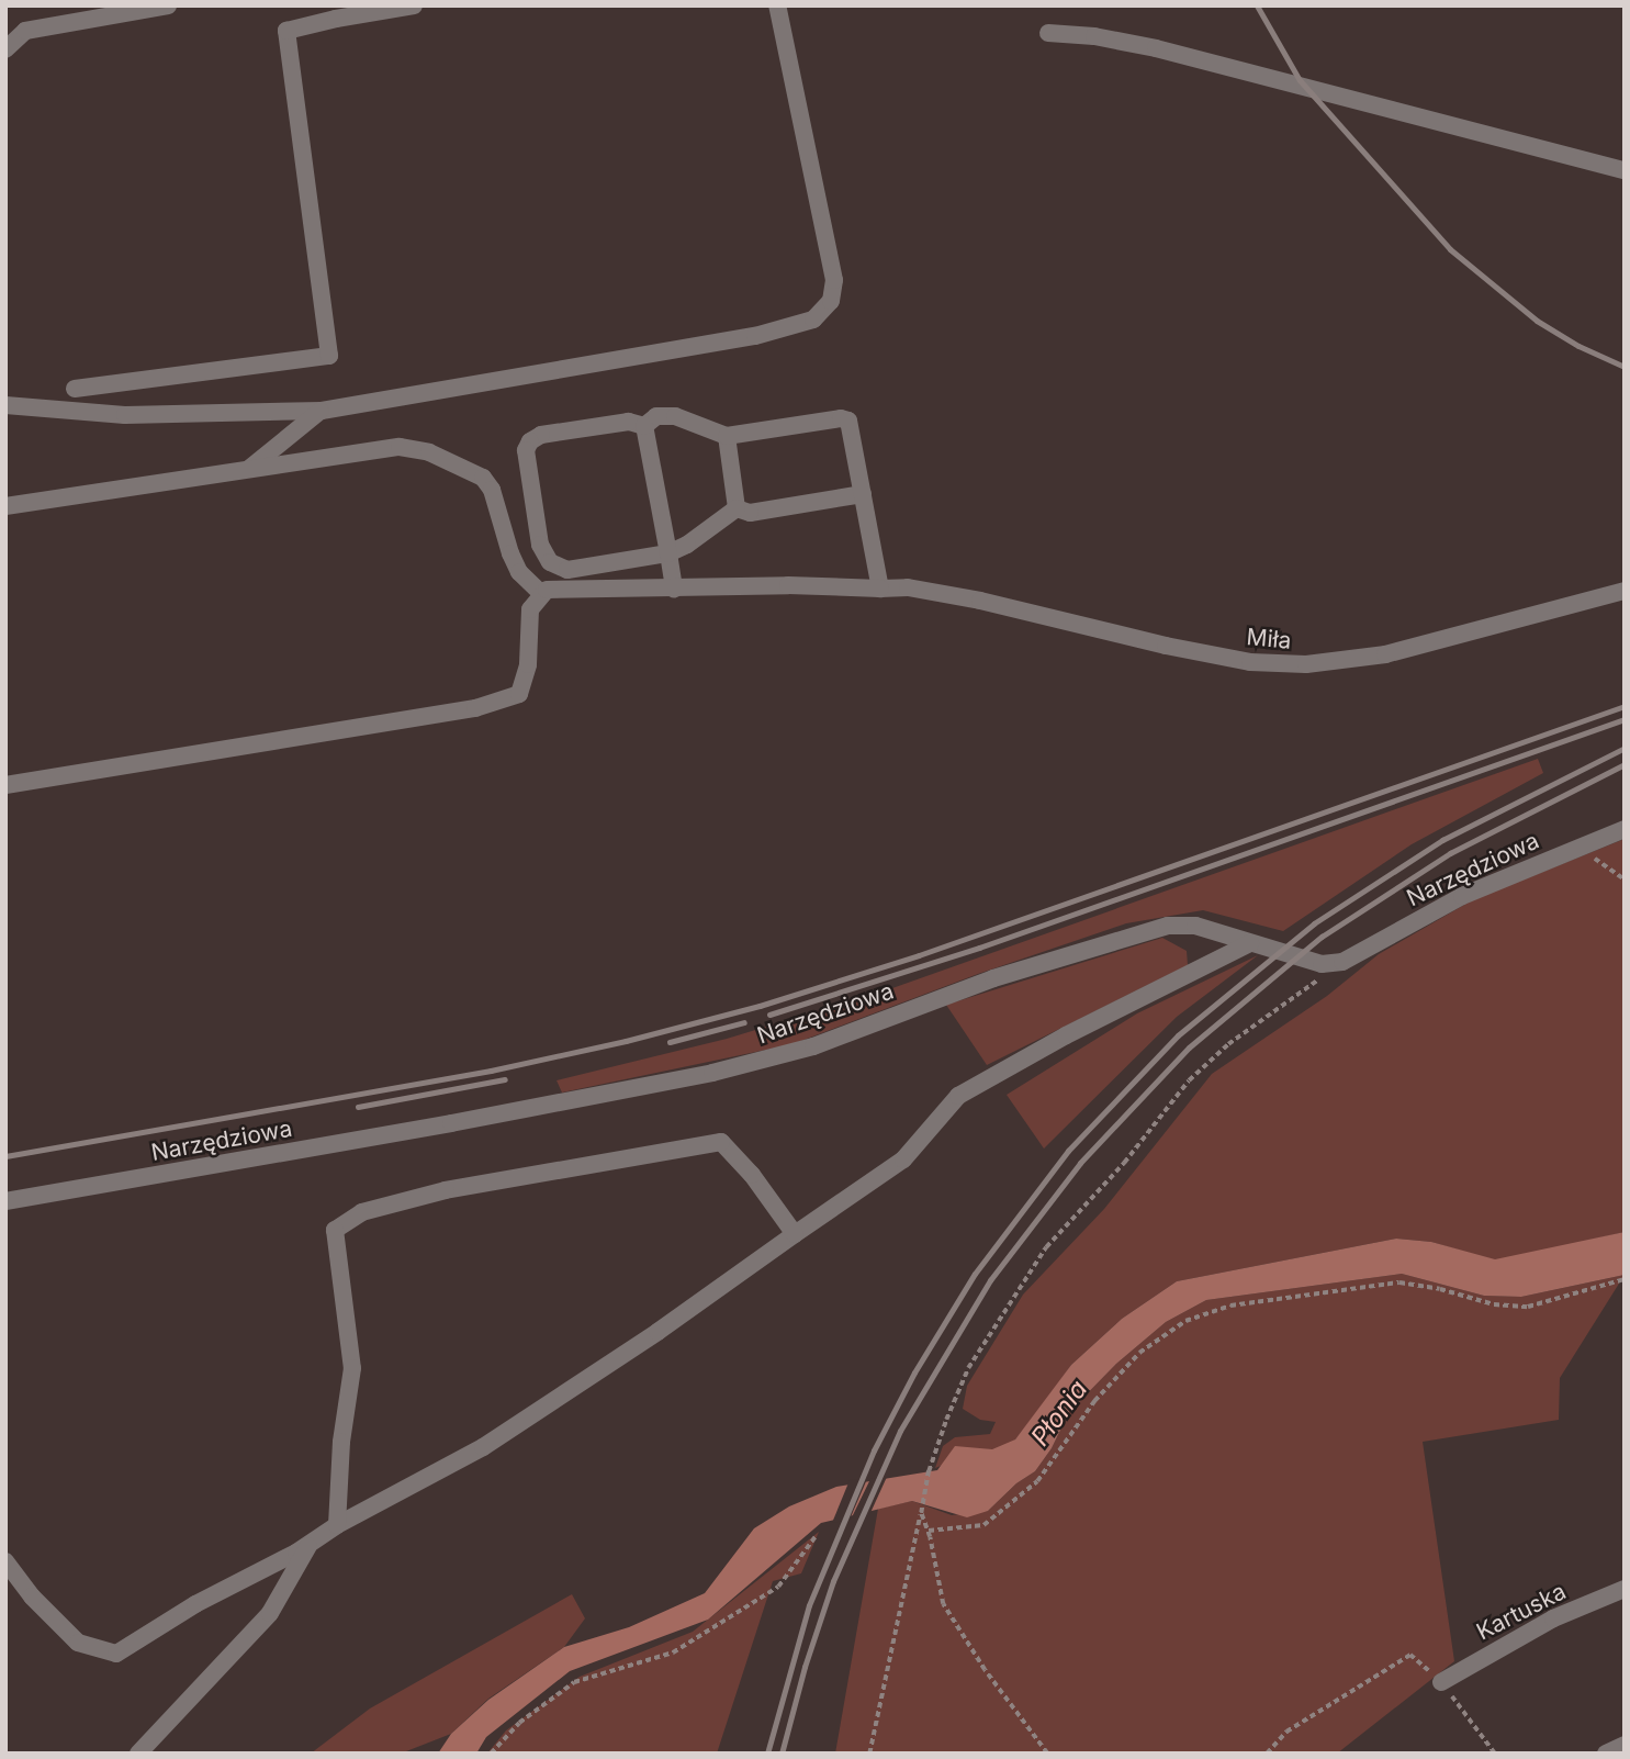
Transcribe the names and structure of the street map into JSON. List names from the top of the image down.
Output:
{
  "streets": {
    "street": ["Miła", "Narzędziowa", "Kartuska"]
  },
  "water": ["Płonia"]
}
